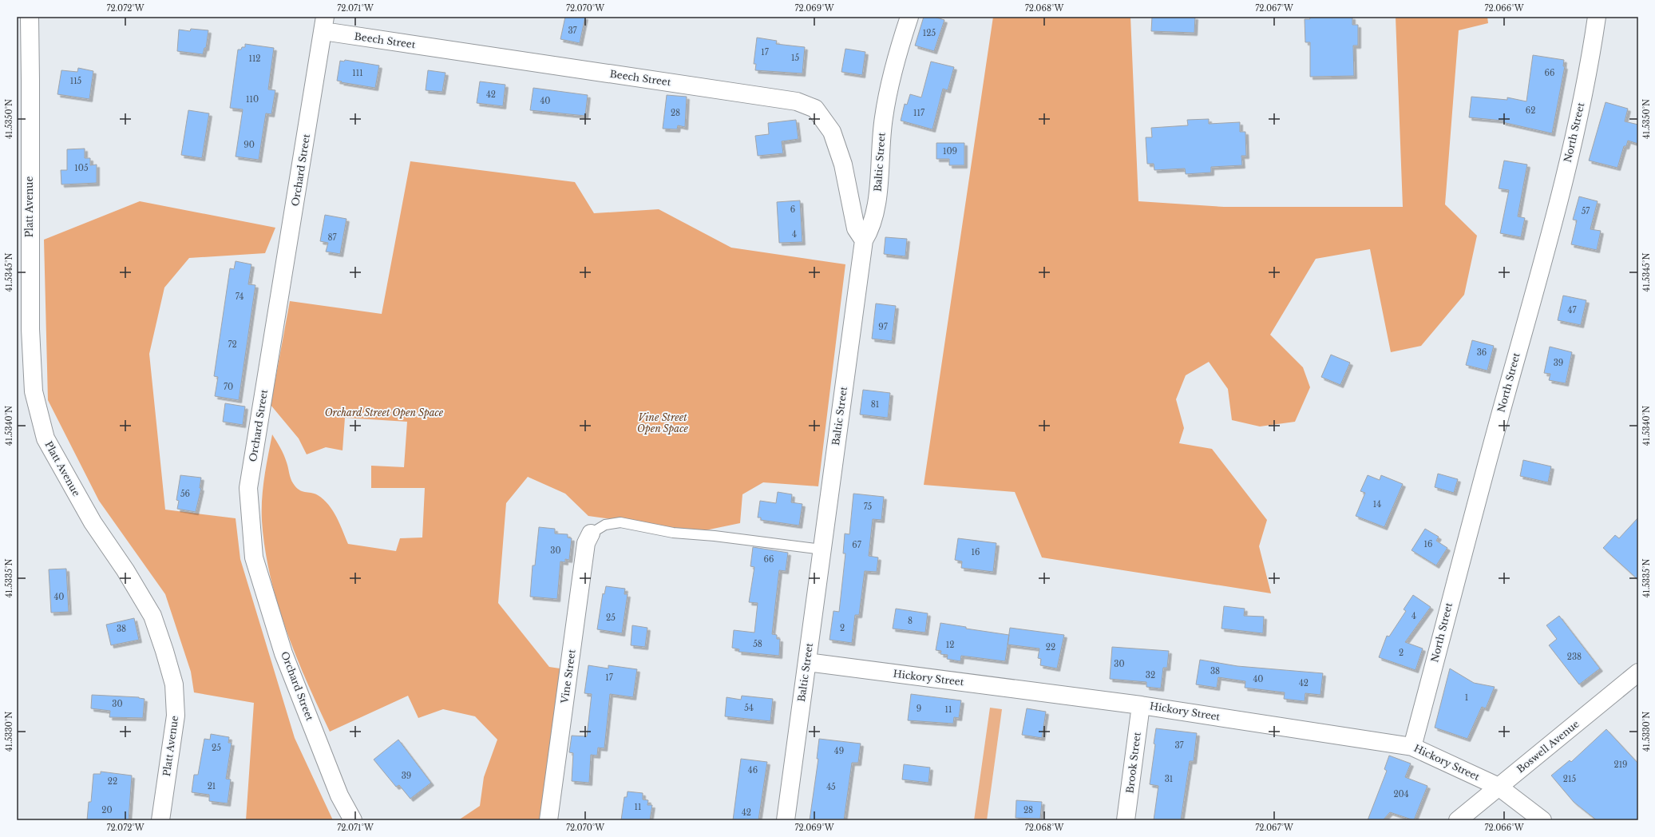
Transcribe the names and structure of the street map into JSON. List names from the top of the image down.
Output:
{
  "streets": {
    "street": [
      "Beech Street",
      "North Street",
      "Baltic Street",
      "Orchard Street",
      "Platt Avenue",
      "Vine Street",
      "Hickory Street",
      "Boswell Avenue",
      "Brook Street"
    ]
  },
  "crossings": [
    ["Beech Street", "Baltic Street"],
    ["Beech Street", "Orchard Street"],
    ["North Street", "Hickory Street"],
    ["Baltic Street", "Hickory Street"],
    ["Hickory Street", "Boswell Avenue"],
    ["Hickory Street", "Brook Street"]
  ],
  "parks": ["Orchard Street Open Space", "Vine Street Open Space"],
  "house_numbers": [
    "37",
    "125",
    "17",
    "15",
    "112",
    "111",
    "66",
    "115",
    "42",
    "110",
    "40",
    "62",
    "28",
    "117",
    "90",
    "109",
    "105",
    "6",
    "57",
    "4",
    "87",
    "74",
    "47",
    "97",
    "72",
    "36",
    "39",
    "70",
    "81",
    "56",
    "14",
    "75",
    "16",
    "67",
    "30",
    "16",
    "66",
    "40",
    "4",
    "25",
    "8",
    "2",
    "38",
    "58",
    "12",
    "22",
    "2",
    "238",
    "30",
    "38",
    "32",
    "17",
    "40",
    "42",
    "1",
    "30",
    "54",
    "9",
    "11",
    "37",
    "25",
    "49",
    "219",
    "46",
    "39",
    "31",
    "215",
    "22",
    "21",
    "45",
    "204",
    "11",
    "20",
    "28",
    "42"
  ],
  "coordinates": [
    "72.072°W",
    "72.071°W",
    "72.070°W",
    "72.069°W",
    "72.068°W",
    "72.067°W",
    "72.066°W",
    "41.5350°N",
    "41.5345°N",
    "41.5340°N",
    "41.5335°N",
    "41.5330°N"
  ]
}
